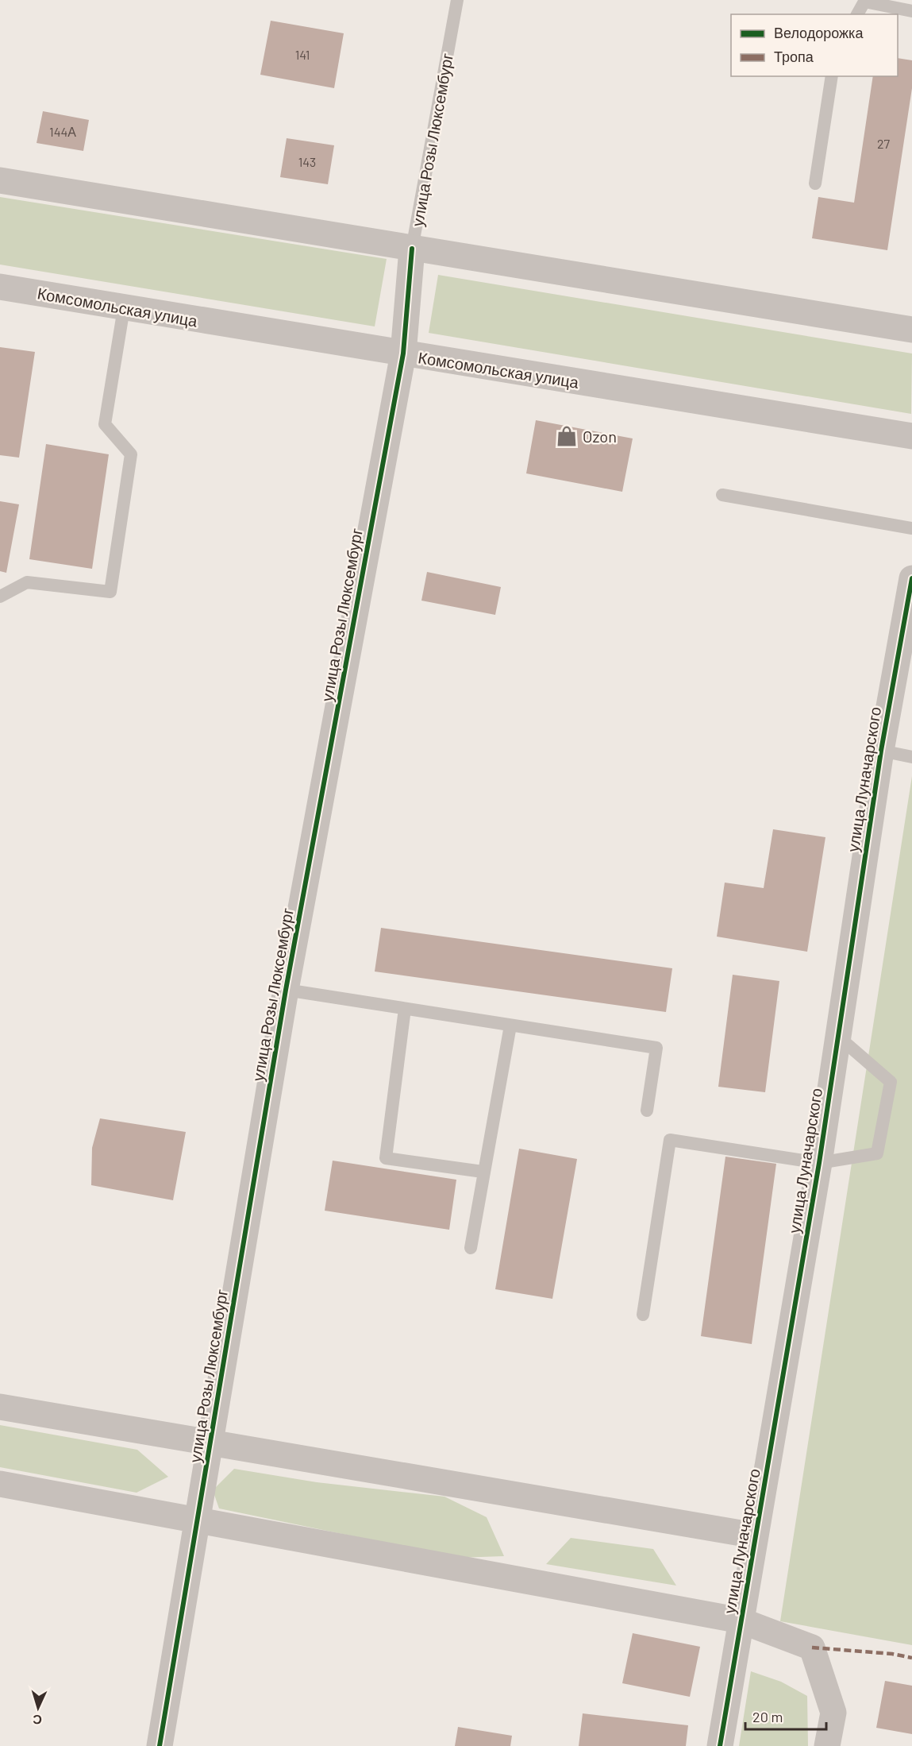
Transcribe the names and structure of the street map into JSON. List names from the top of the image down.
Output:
{
  "streets": {
    "street": ["улица Розы Люксембург", "Комсомольская улица", "улица Луначарского"]
  },
  "crossings": [
    ["улица Розы Люксембург", "Комсомольская улица"]
  ],
  "places": {
    "shop": ["Ozon"]
  },
  "house_numbers": [
    "141",
    "144А",
    "27",
    "143"
  ],
  "legend": ["Велодорожка", "Тропа"],
  "scale_bar": "20 m",
  "north": "bottom"
}
